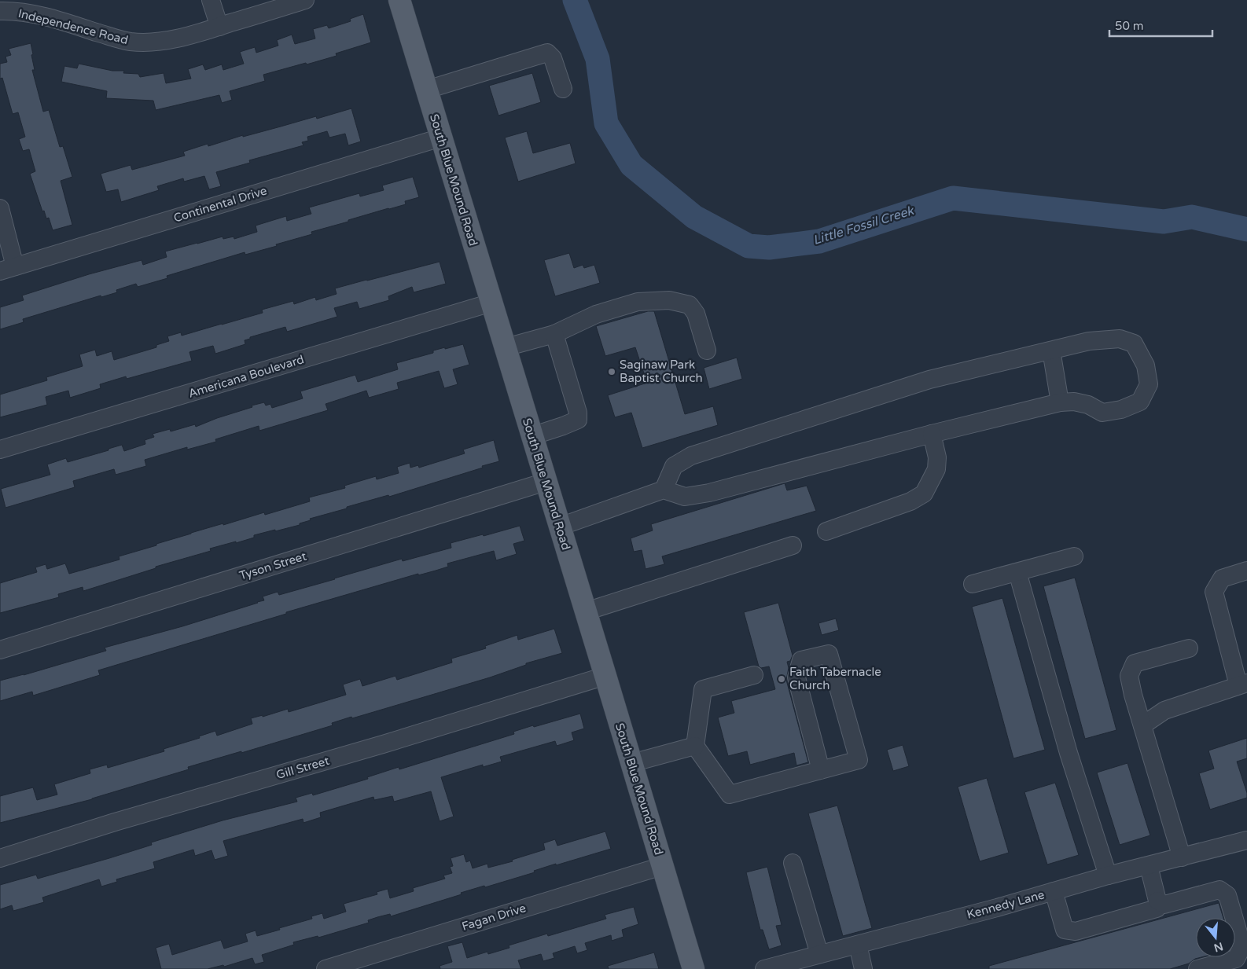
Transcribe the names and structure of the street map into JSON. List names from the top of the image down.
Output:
{
  "streets": {
    "main road": ["South Blue Mound Road"],
    "street": [
      "Independence Road",
      "Continental Drive",
      "Americana Boulevard",
      "Tyson Street",
      "Gill Street",
      "Kennedy Lane",
      "Fagan Drive"
    ]
  },
  "crossings": [
    ["South Blue Mound Road", "Continental Drive"],
    ["South Blue Mound Road", "Americana Boulevard"],
    ["South Blue Mound Road", "Tyson Street"],
    ["South Blue Mound Road", "Gill Street"],
    ["South Blue Mound Road", "Fagan Drive"]
  ],
  "water": ["Little Fossil Creek"],
  "places": ["Saginaw Park Baptist Church", "Faith Tabernacle Church"],
  "scale_bar": "50 m",
  "north": "bottom"
}
